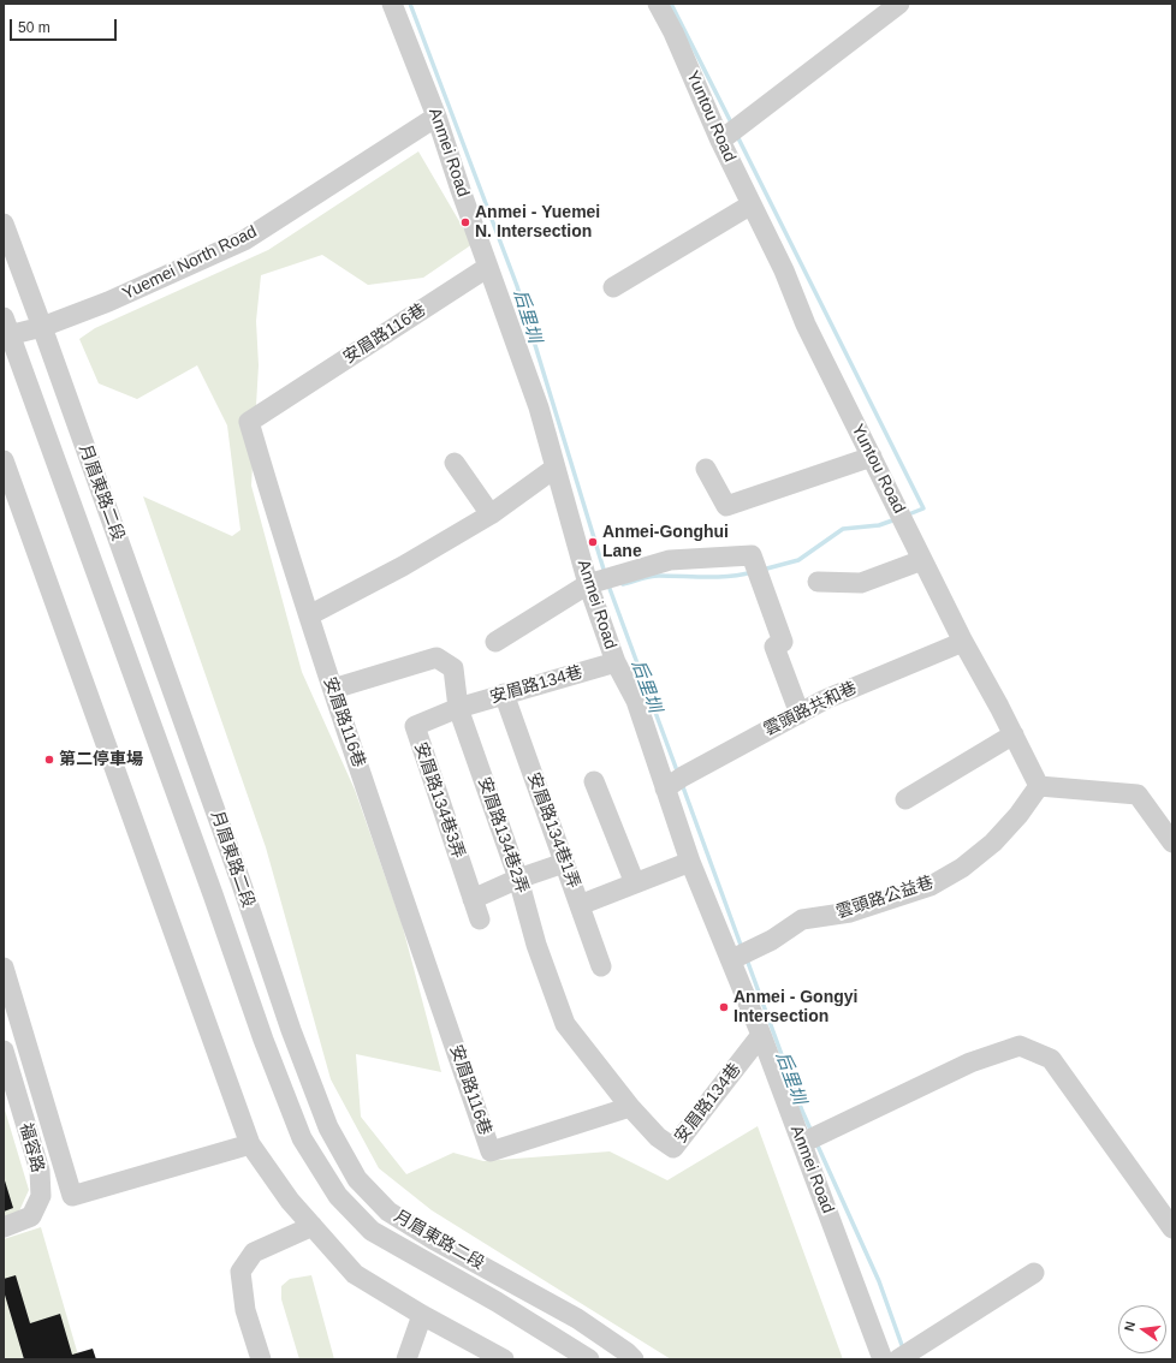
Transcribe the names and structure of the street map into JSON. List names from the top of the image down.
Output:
{
  "streets": {
    "street": [
      "Yuntou Road",
      "Anmei Road",
      "Yuemei North Road",
      "安眉路116巷",
      "月眉東路二段",
      "安眉路134巷",
      "雲頭路共和巷",
      "安眉路134巷3弄",
      "安眉路134巷1弄",
      "安眉路134巷2弄",
      "雲頭路公益巷",
      "福容路"
    ]
  },
  "crossings": [
    ["Yuntou Road", "雲頭路共和巷"],
    ["Yuntou Road", "雲頭路公益巷"],
    ["Anmei Road", "Yuemei North Road"],
    ["Anmei Road", "安眉路116巷"],
    ["Anmei Road", "安眉路134巷"],
    ["Anmei Road", "雲頭路共和巷"],
    ["Anmei Road", "雲頭路公益巷"],
    ["Yuemei North Road", "月眉東路二段"],
    ["安眉路116巷", "安眉路134巷"],
    ["安眉路116巷", "安眉路134巷2弄"],
    ["安眉路134巷", "安眉路134巷3弄"],
    ["安眉路134巷", "安眉路134巷1弄"],
    ["安眉路134巷", "安眉路134巷2弄"],
    ["安眉路134巷3弄", "安眉路134巷2弄"]
  ],
  "water": ["后里圳"],
  "places": [
    "Anmei - Yuemei N. Intersection",
    "Anmei-Gonghui Lane",
    "第二停車場",
    "Anmei - Gongyi Intersection"
  ],
  "scale_bar": "50 m",
  "north": "left"
}
